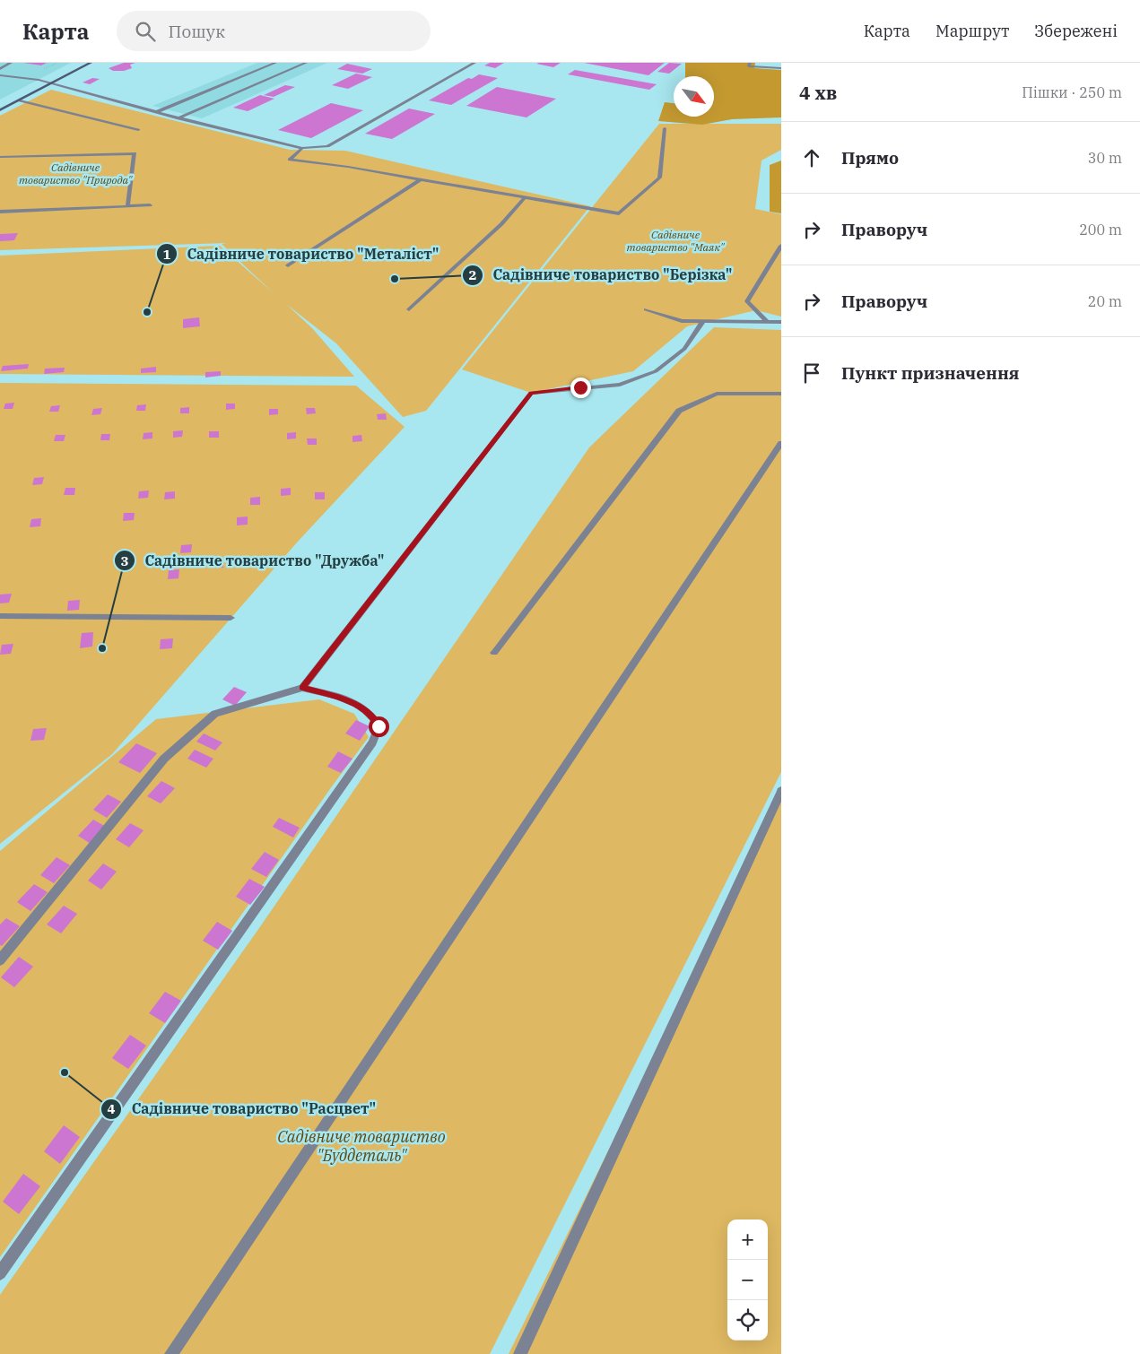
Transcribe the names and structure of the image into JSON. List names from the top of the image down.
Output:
{
  "parks": ["Садівниче товариство \"Природа\"", "Садівниче товариство \"Маяк\"", "Садівниче товариство \"Буддеталь\""],
  "places": [
    "Садівниче товариство \"Берізка\"",
    "Садівниче товариство \"Металіст\"",
    "Садівниче товариство \"Дружба\"",
    "Садівниче товариство \"Расцвет\""
  ],
  "north": "bottom right",
  "page": {
    "header": "Карта",
    "search": "Пошук",
    "nav": ["Карта", "Маршрут", "Збережені"],
    "heading": ["4 хв", "Пішки · 250 m"],
    "list": [
      ["Прямо", "30 m"],
      ["Праворуч", "200 m"],
      ["Праворуч", "20 m"],
      "Пункт призначення"
    ],
    "map_buttons": ["+", "−"]
  }
}
